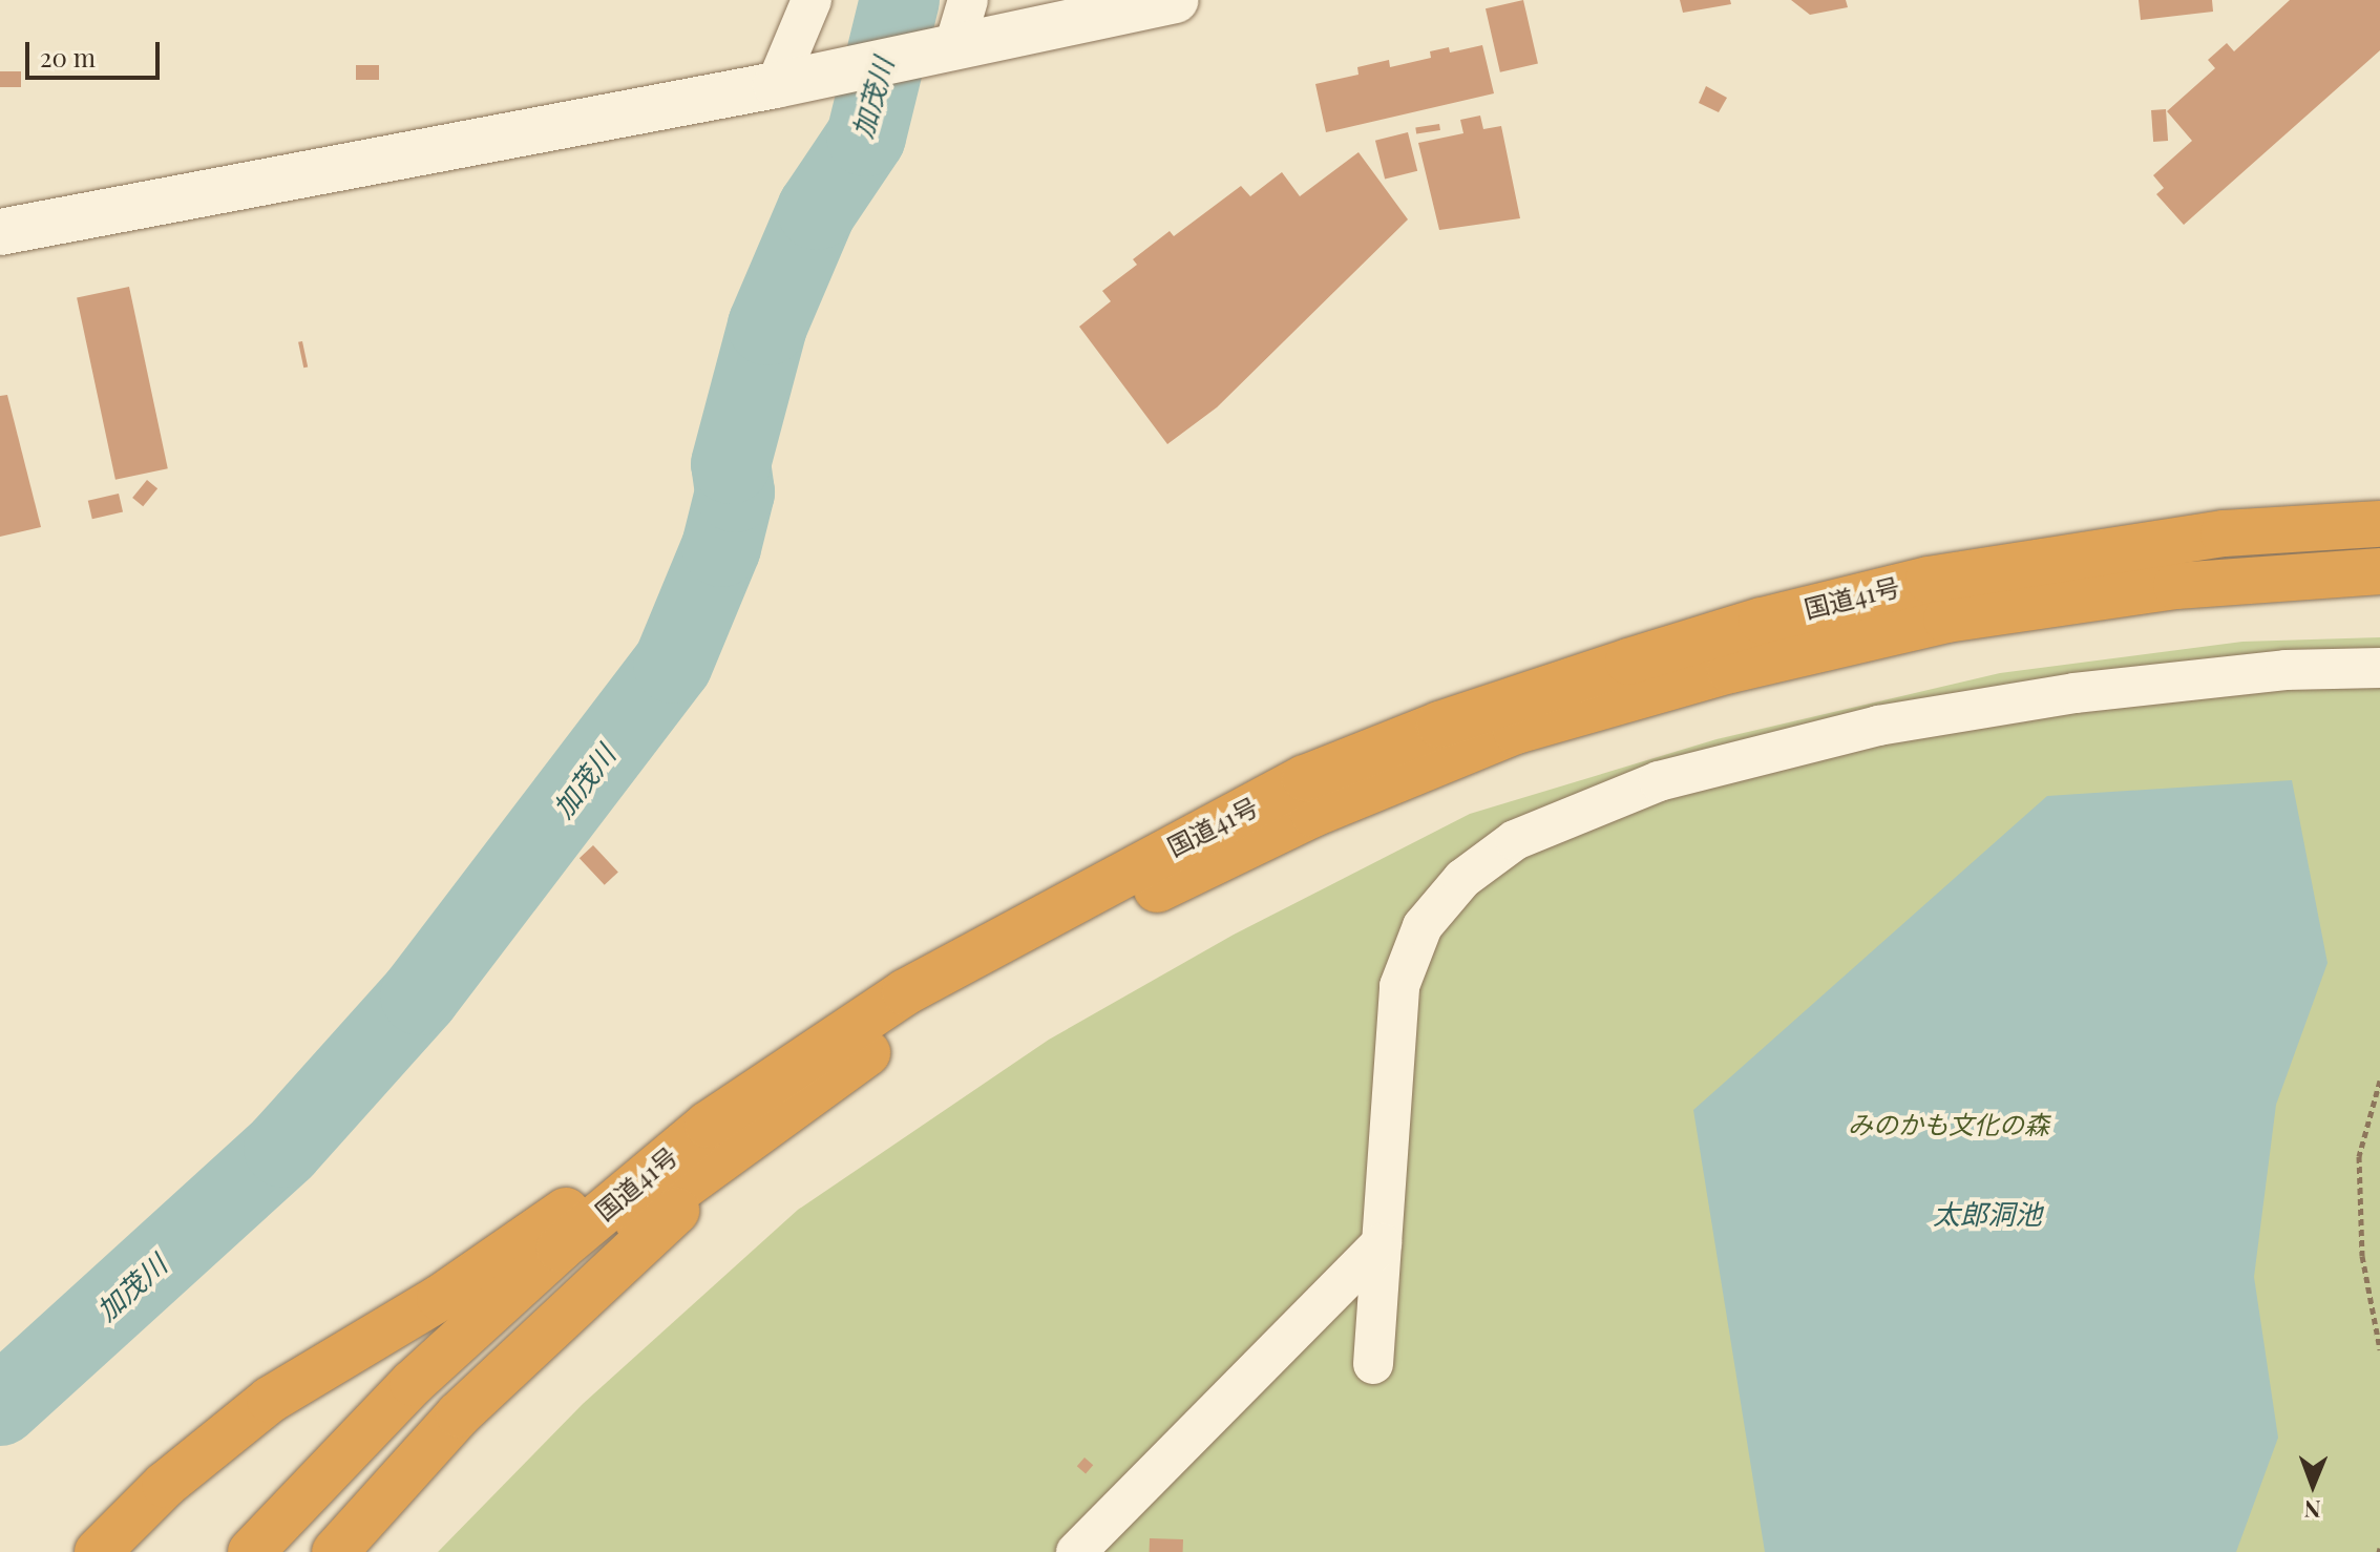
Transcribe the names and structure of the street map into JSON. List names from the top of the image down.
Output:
{
  "streets": {
    "highway": ["国道41号"]
  },
  "water": ["加茂川", "太郎洞池"],
  "parks": ["みのかも文化の森"],
  "scale_bar": "20 m",
  "north": "bottom"
}
